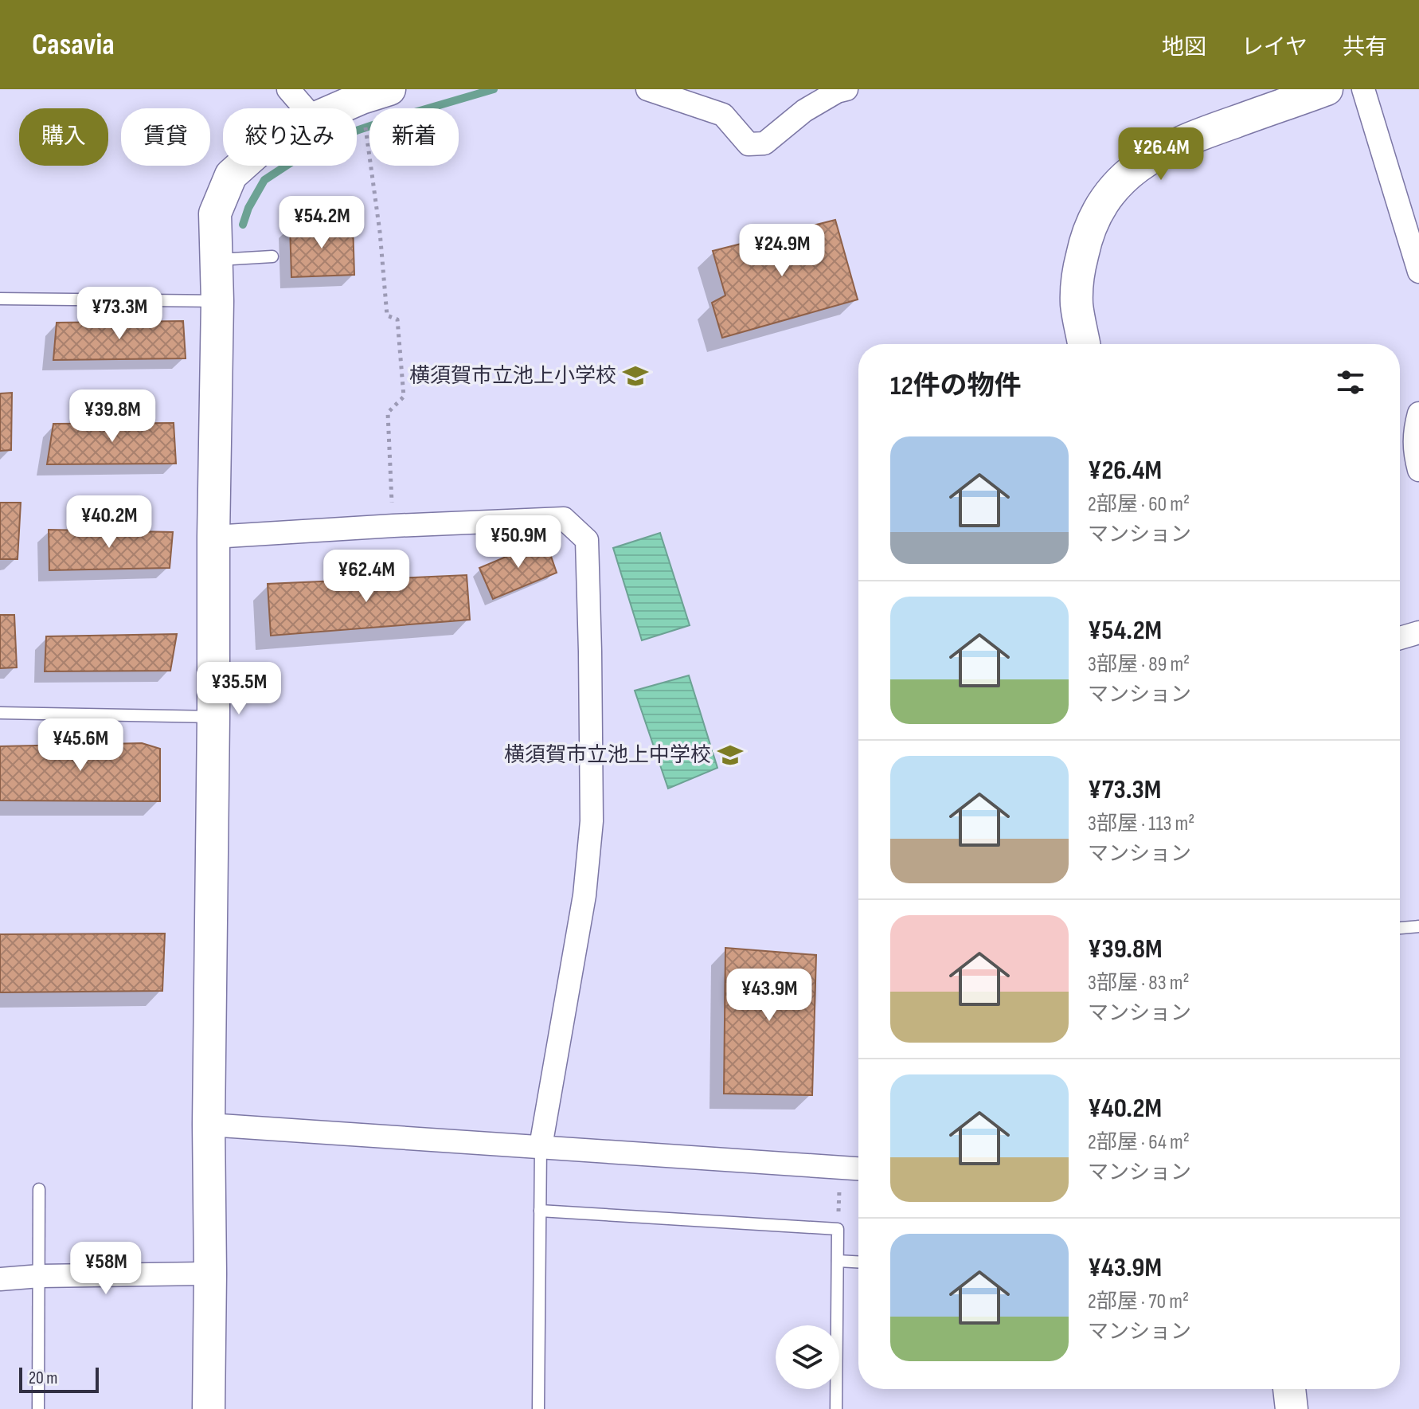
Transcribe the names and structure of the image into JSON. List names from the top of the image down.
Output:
{
  "places": {
    "school or university": ["横須賀市立池上小学校", "横須賀市立池上中学校"]
  },
  "scale_bar": "20 m",
  "page": {
    "header": "Casavia",
    "nav": ["地図", "レイヤ", "共有"],
    "chip": [
      "購入",
      "賃貸",
      "絞り込み",
      "新着"
    ],
    "price": [
      "¥26.4M",
      "¥54.2M",
      "¥24.9M",
      "¥73.3M",
      "¥39.8M",
      "¥40.2M",
      "¥50.9M",
      "¥62.4M",
      "¥35.5M",
      "¥45.6M",
      "¥43.9M",
      "¥58M"
    ],
    "heading": "12件の物件",
    "list": [
      {
        "name": "¥26.4M",
        "note": "2部屋 · 60 m² · マンション"
      },
      {
        "name": "¥54.2M",
        "note": "3部屋 · 89 m² · マンション"
      },
      {
        "name": "¥73.3M",
        "note": "3部屋 · 113 m² · マンション"
      },
      {
        "name": "¥39.8M",
        "note": "3部屋 · 83 m² · マンション"
      },
      {
        "name": "¥40.2M",
        "note": "2部屋 · 64 m² · マンション"
      },
      {
        "name": "¥43.9M",
        "note": "2部屋 · 70 m² · マンション"
      }
    ],
    "scale": "20 m"
  }
}
